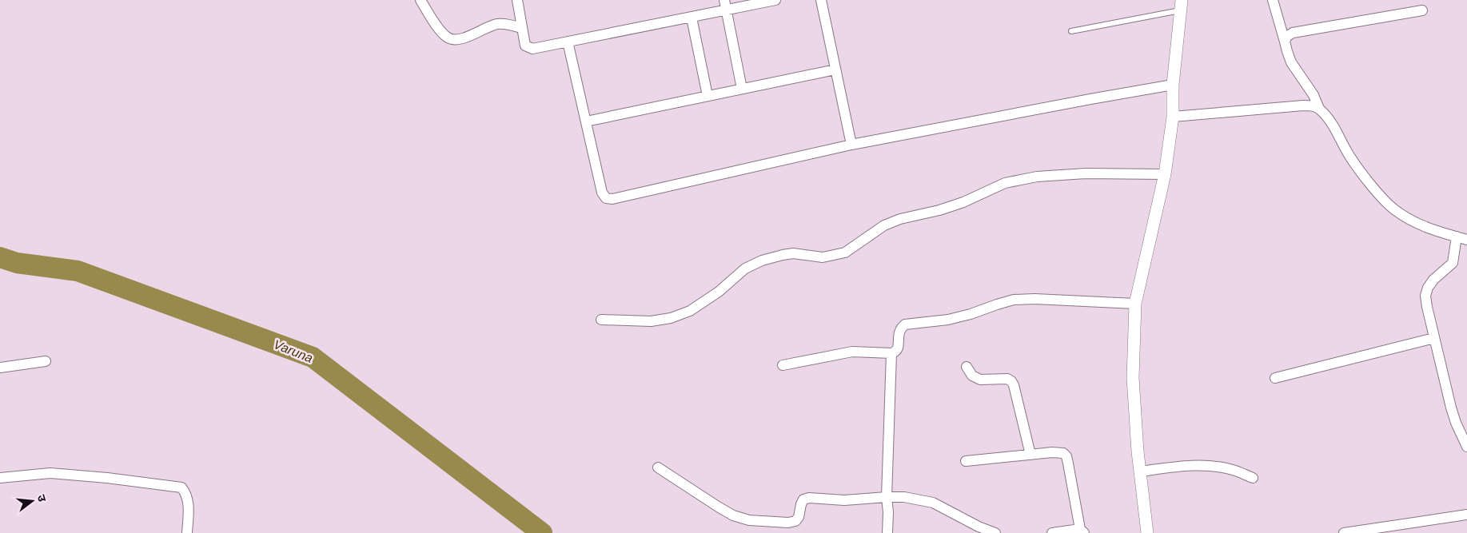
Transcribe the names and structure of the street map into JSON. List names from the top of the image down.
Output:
{
  "water": ["Varuna"],
  "north": "right"
}
